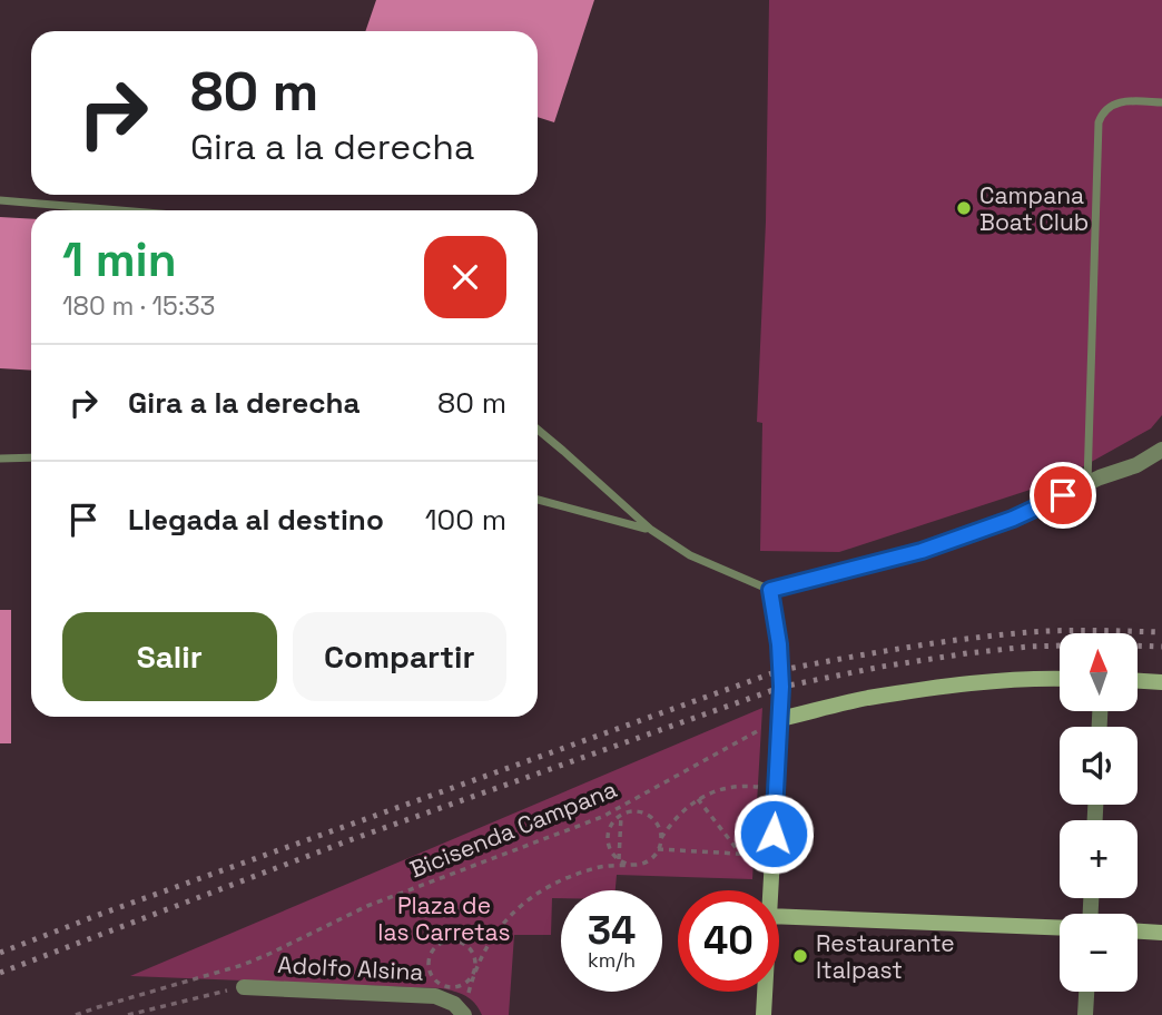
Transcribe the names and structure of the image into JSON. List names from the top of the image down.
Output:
{
  "streets": {
    "street": ["Adolfo Alsina"],
    "path": ["Bicisenda Campana"]
  },
  "parks": ["Plaza de las Carretas"],
  "places": ["Campana Boat Club", "Restaurante Italpast"],
  "north": "top",
  "page": {
    "turn": ["80 m", "Gira a la derecha"],
    "heading": ["1 min", "180 m · 15:33"],
    "list": [
      {
        "name": "Gira a la derecha",
        "value": "80 m"
      },
      {
        "name": "Llegada al destino",
        "value": "100 m"
      }
    ],
    "buttons": ["Salir", "Compartir"],
    "map_buttons": ["+", "−"],
    "speed": "34 km/h",
    "limit": "40"
  }
}
